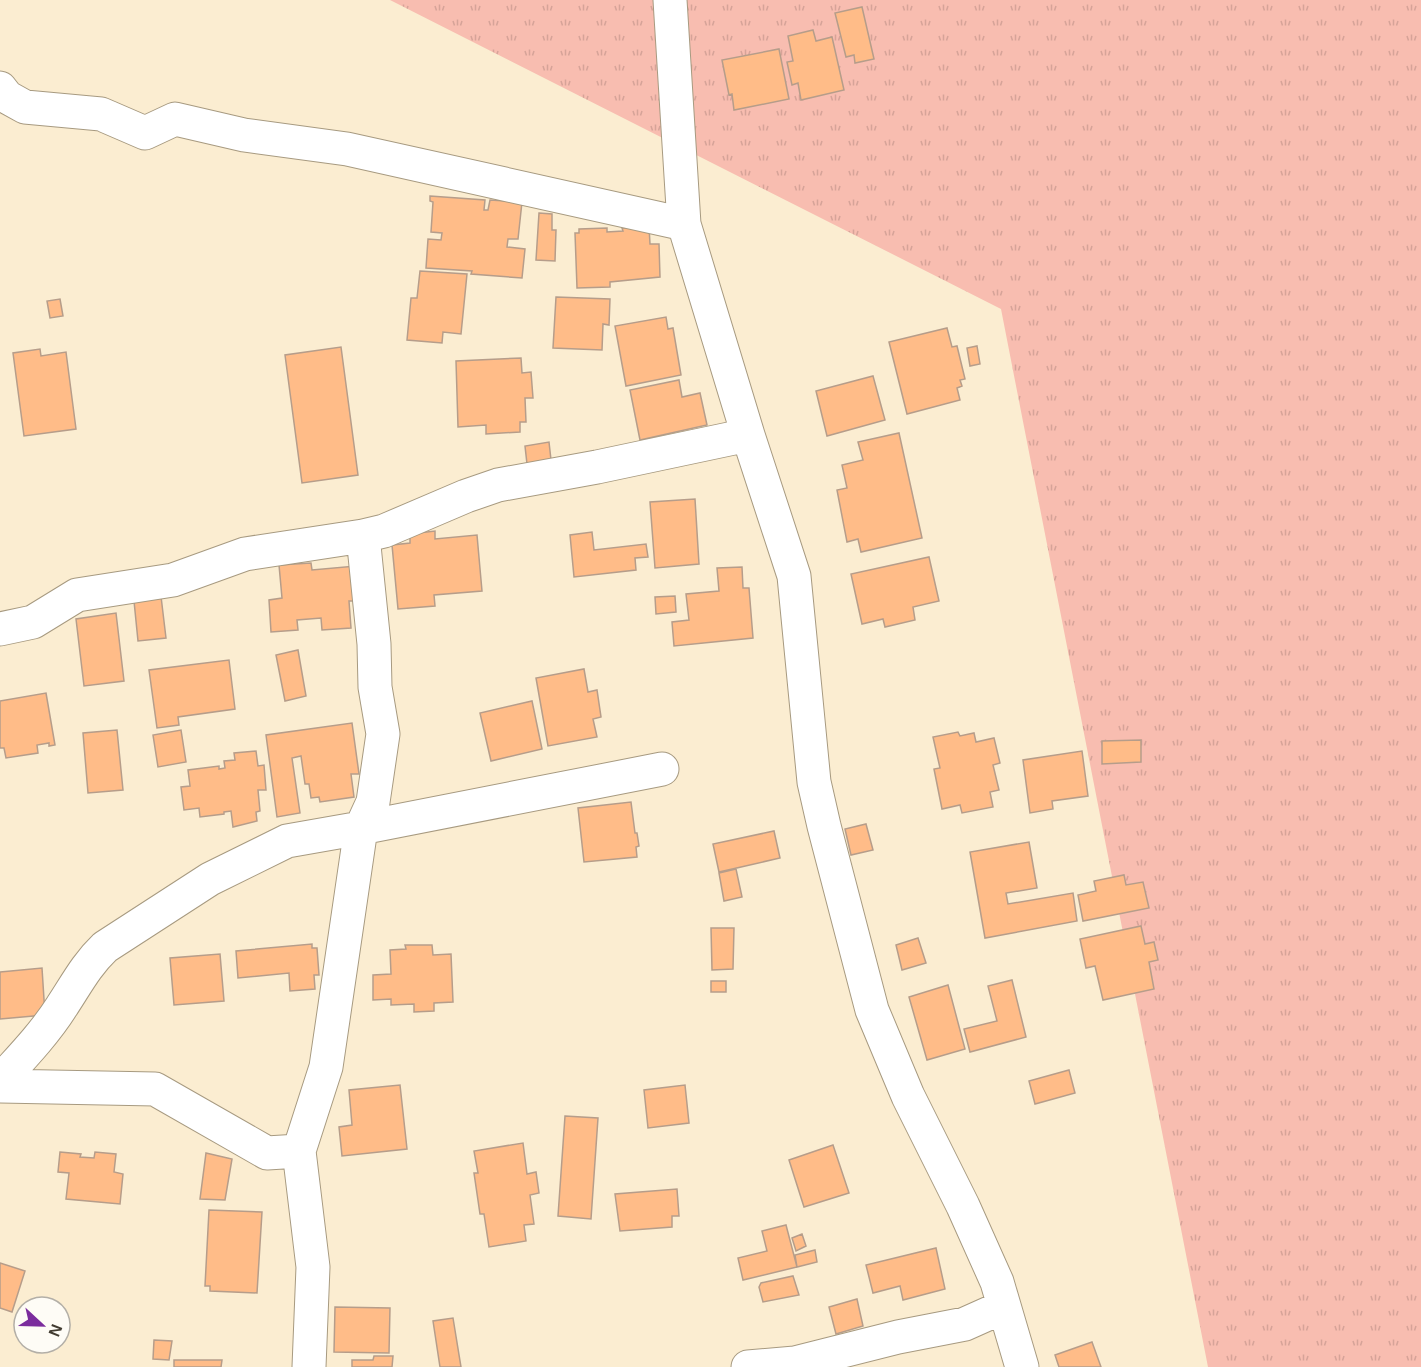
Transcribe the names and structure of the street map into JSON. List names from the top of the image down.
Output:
{
  "north": "right"
}
